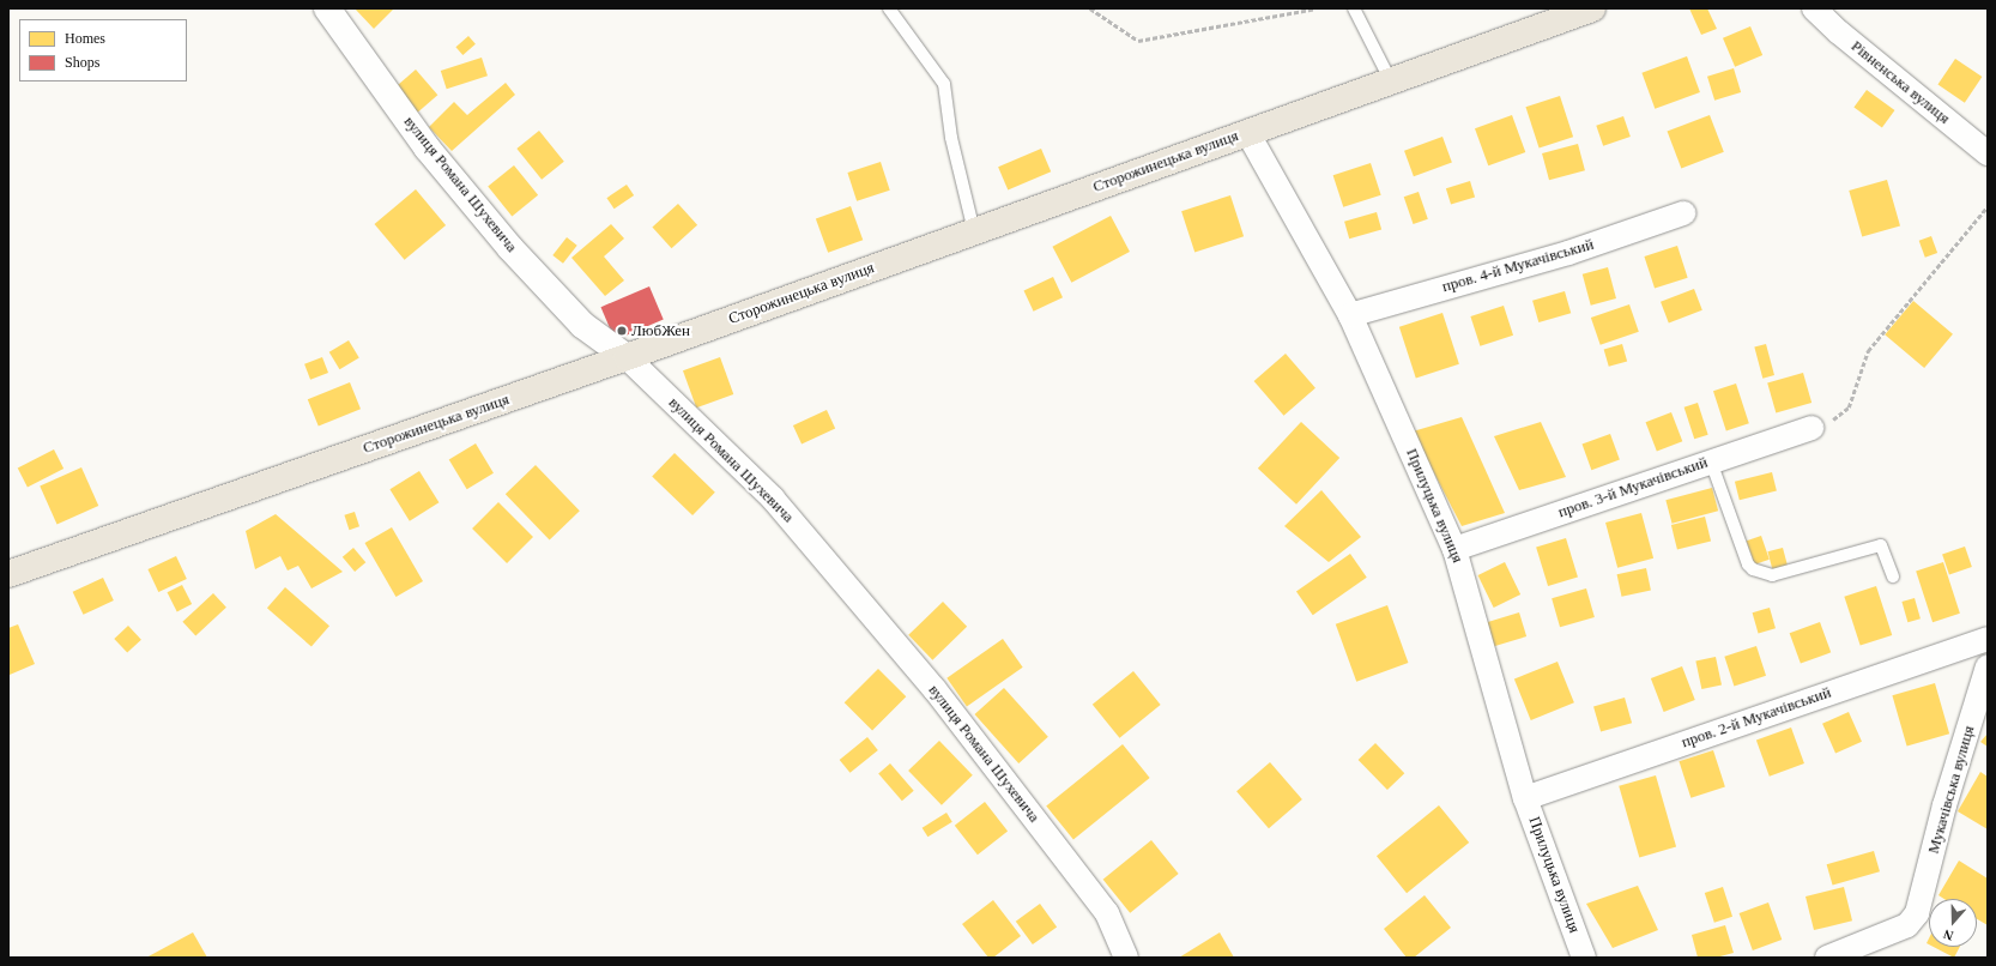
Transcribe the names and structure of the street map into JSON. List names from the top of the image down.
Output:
{
  "streets": {
    "main road": ["Сторожинецька вулиця"],
    "street": [
      "Рівненська вулиця",
      "вулиця Романа Шухевича",
      "пров. 4-й Мукачівський",
      "пров. 3-й Мукачівський",
      "Прилуцька вулиця",
      "пров. 2-й Мукачівський",
      "Мукачівська вулиця"
    ]
  },
  "crossings": [
    ["Сторожинецька вулиця", "вулиця Романа Шухевича"],
    ["Сторожинецька вулиця", "Прилуцька вулиця"],
    ["пров. 4-й Мукачівський", "Прилуцька вулиця"],
    ["пров. 3-й Мукачівський", "Прилуцька вулиця"],
    ["Прилуцька вулиця", "пров. 2-й Мукачівський"]
  ],
  "places": ["ЛюбЖен"],
  "legend": ["Homes", "Shops"],
  "north": "bottom"
}
